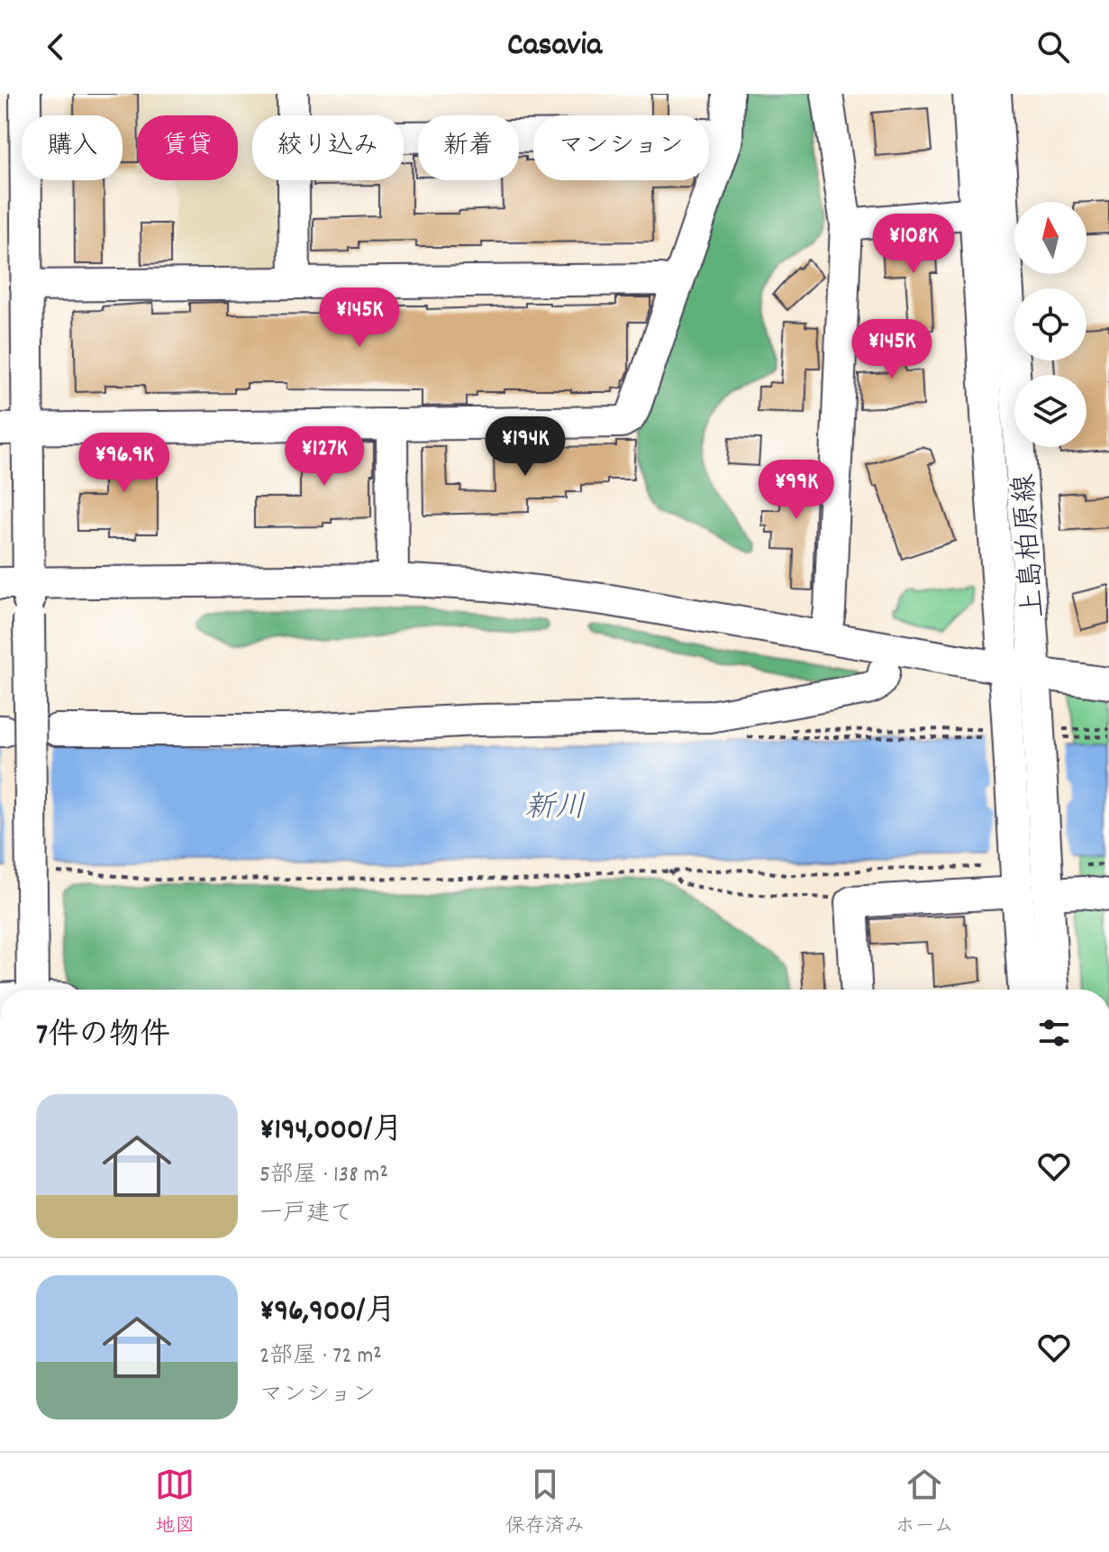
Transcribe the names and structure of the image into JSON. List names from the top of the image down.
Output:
{
  "streets": {
    "street": ["上島柏原線"]
  },
  "water": ["新川"],
  "north": "top",
  "page": {
    "header": "Casavia",
    "chip": [
      "購入",
      "賃貸",
      "絞り込み",
      "新着",
      "マンション"
    ],
    "price": [
      "¥108K",
      "¥145K",
      "¥145K",
      "¥194K",
      "¥127K",
      "¥96.9K",
      "¥99K"
    ],
    "heading": "7件の物件",
    "list": [
      {
        "name": "¥194,000/月",
        "note": "5部屋 · 138 m² · 一戸建て"
      },
      {
        "name": "¥96,900/月",
        "note": "2部屋 · 72 m² · マンション"
      }
    ],
    "tabs": ["地図", "保存済み", "ホーム"]
  }
}
